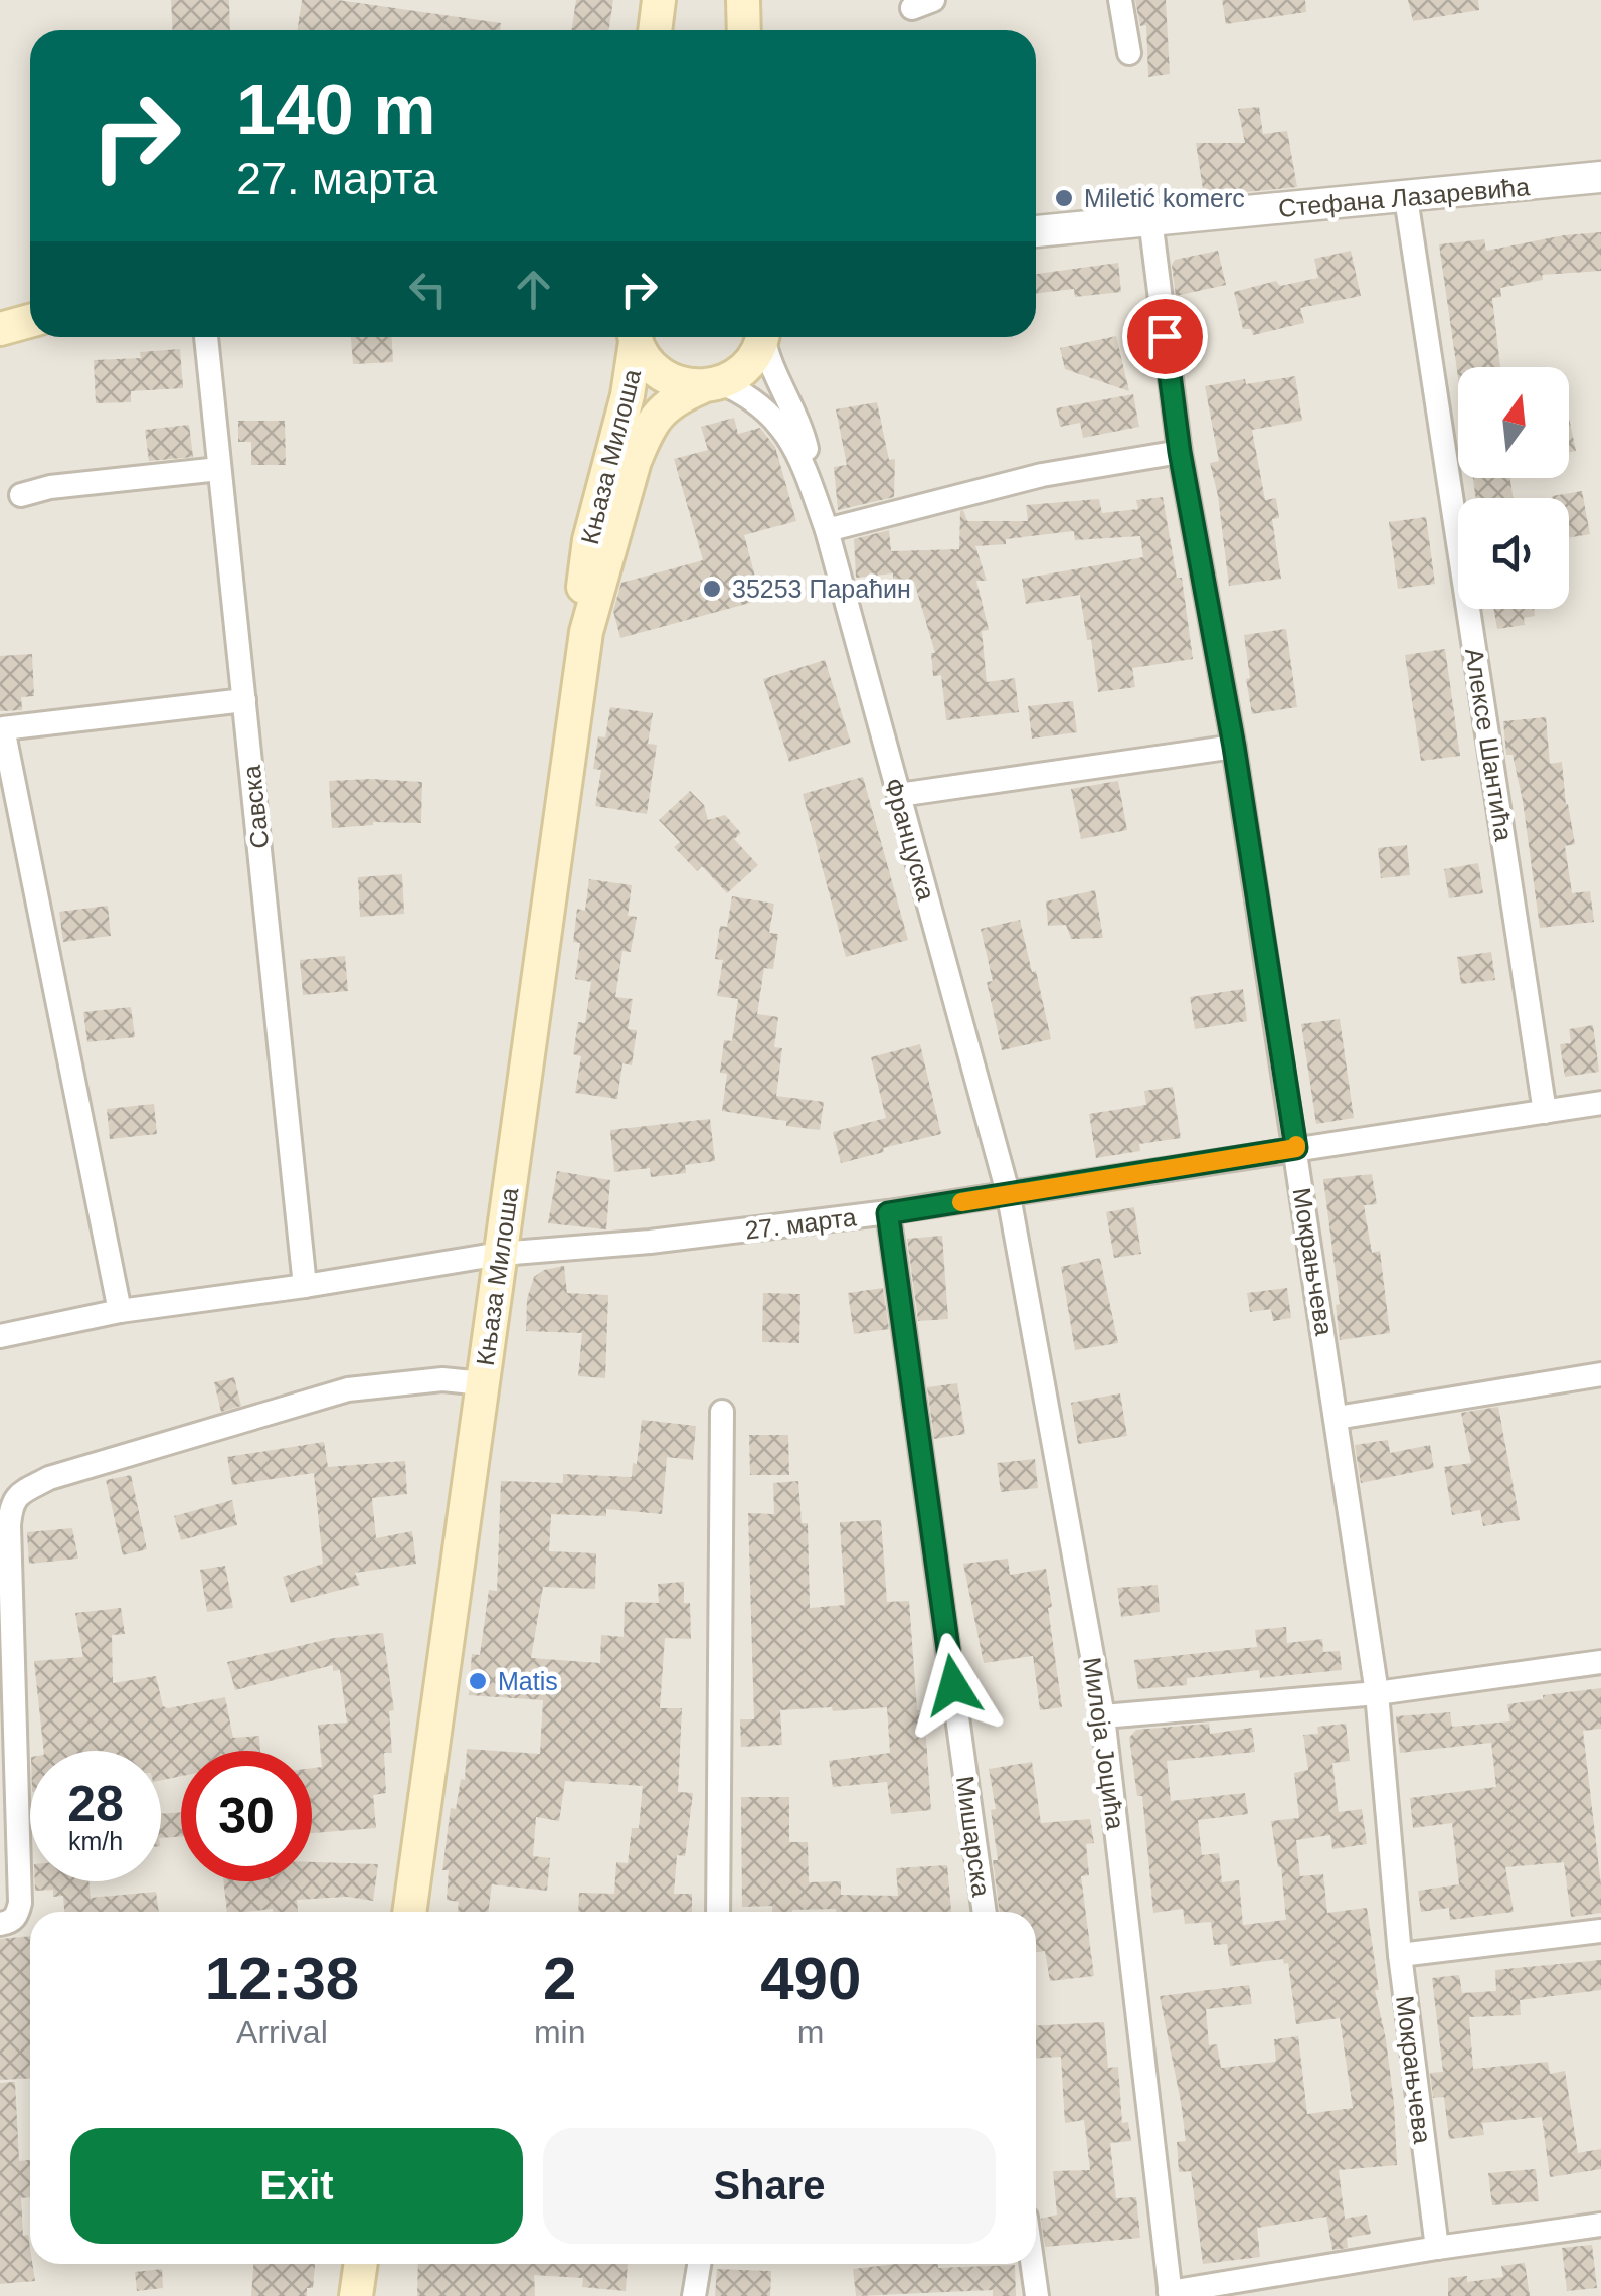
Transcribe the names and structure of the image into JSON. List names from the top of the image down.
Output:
{
  "streets": {
    "main road": ["Књаза Милоша"],
    "street": [
      "Стефана Лазаревића",
      "Алексе Шантића",
      "Савска",
      "Француска",
      "27. марта",
      "Мокрањчева",
      "Милоја Јоцића",
      "Мишарска"
    ]
  },
  "crossings": [
    ["Стефана Лазаревића", "Алексе Шантића"],
    ["Стефана Лазаревића", "Мокрањчева"],
    ["Књаза Милоша", "Француска"],
    ["Књаза Милоша", "27. марта"],
    ["Алексе Шантића", "27. марта"],
    ["Савска", "27. марта"],
    ["Француска", "27. марта"],
    ["Француска", "Милоја Јоцића"],
    ["27. марта", "Мокрањчева"],
    ["27. марта", "Милоја Јоцића"],
    ["27. марта", "Мишарска"]
  ],
  "places": ["Miletić komerc", "35253 Параћин", "Matis"],
  "north": "top",
  "page": {
    "turn": ["140 m", "27. марта"],
    "speed": "28 km/h",
    "limit": "30",
    "eta": [
      "12:38",
      "Arrival",
      "2",
      "min",
      "490",
      "m"
    ],
    "buttons": ["Exit", "Share"]
  }
}
